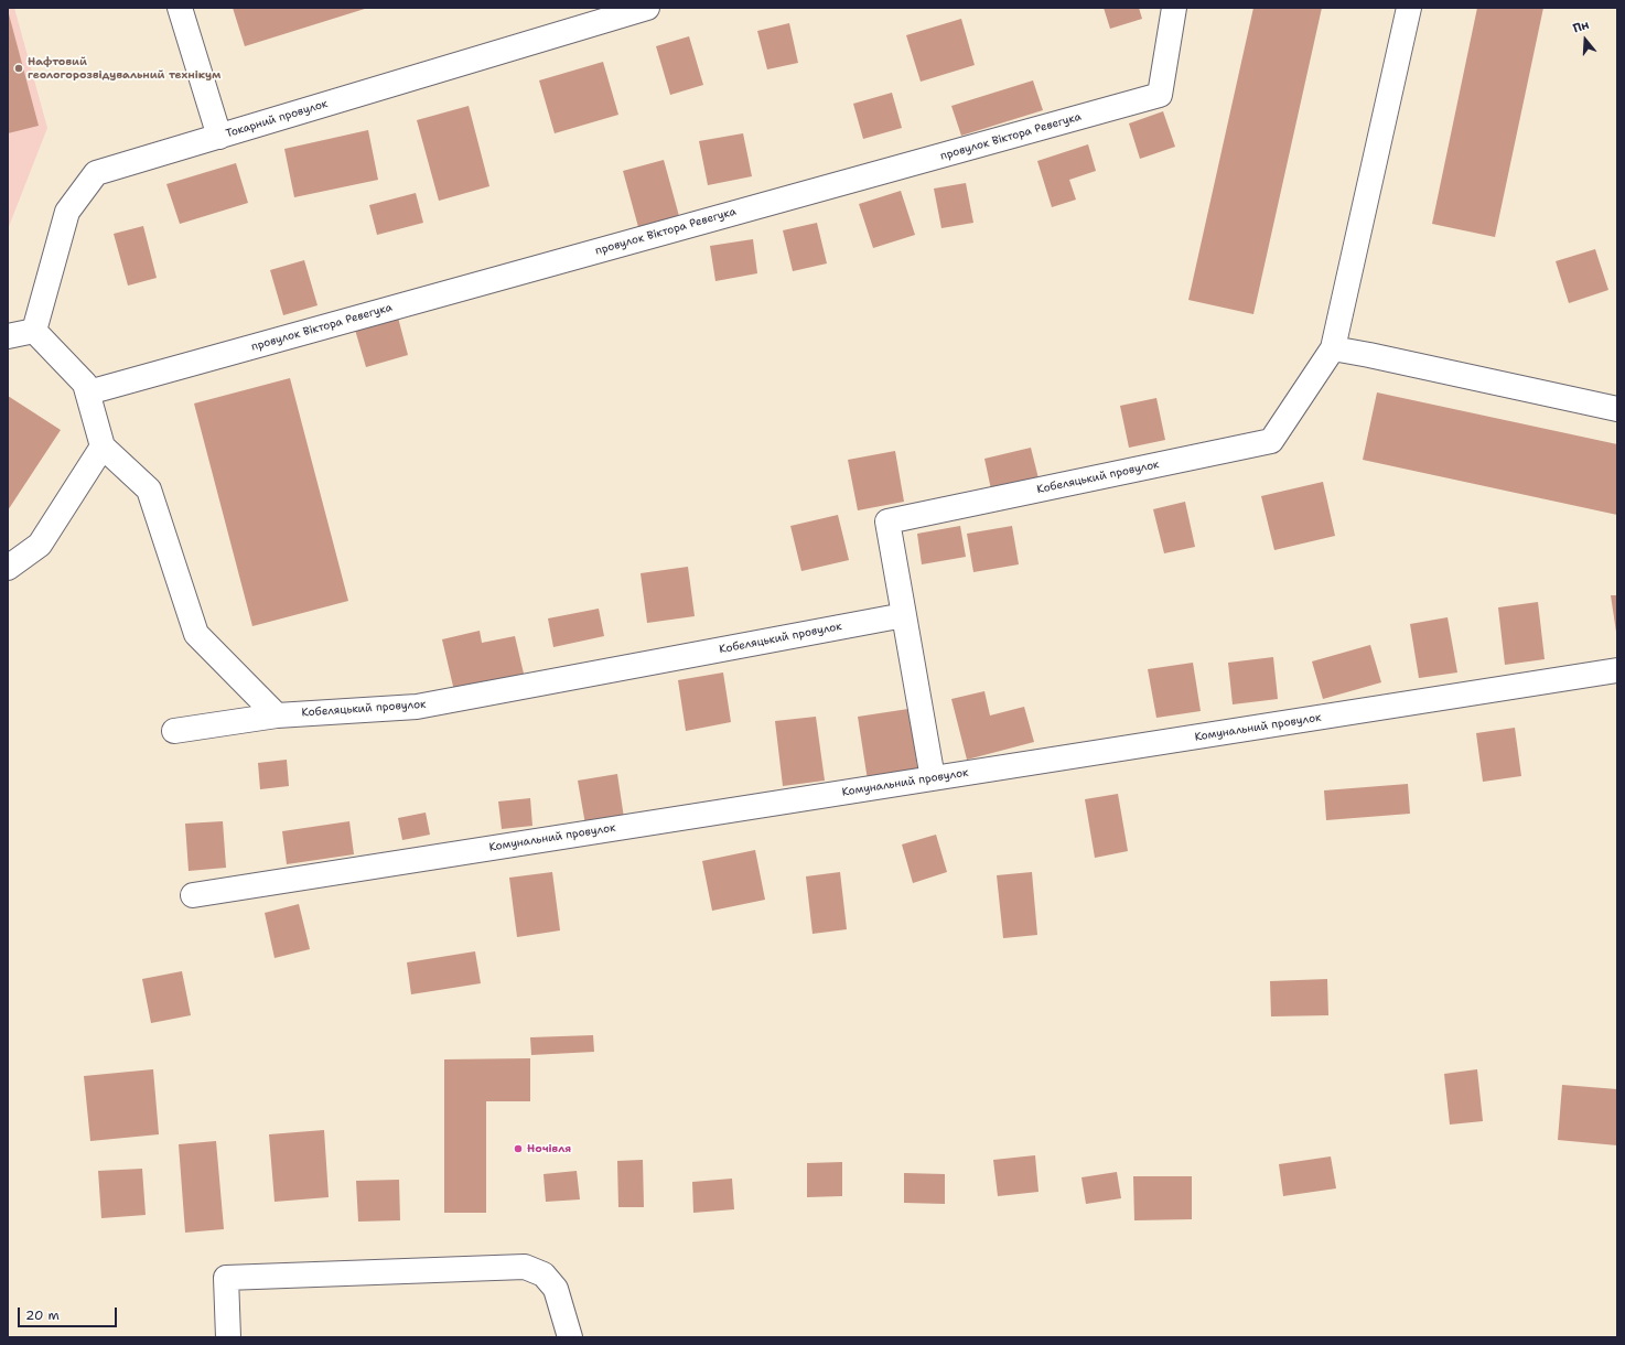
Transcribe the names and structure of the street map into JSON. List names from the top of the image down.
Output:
{
  "streets": {
    "street": [
      "Токарний провулок",
      "провулок Віктора Ревегука",
      "Кобеляцький провулок",
      "Комунальний провулок"
    ]
  },
  "places": ["Нафтовий геологорозвідувальний технікум", "Ночівля"],
  "scale_bar": "20 m",
  "north": "top"
}
